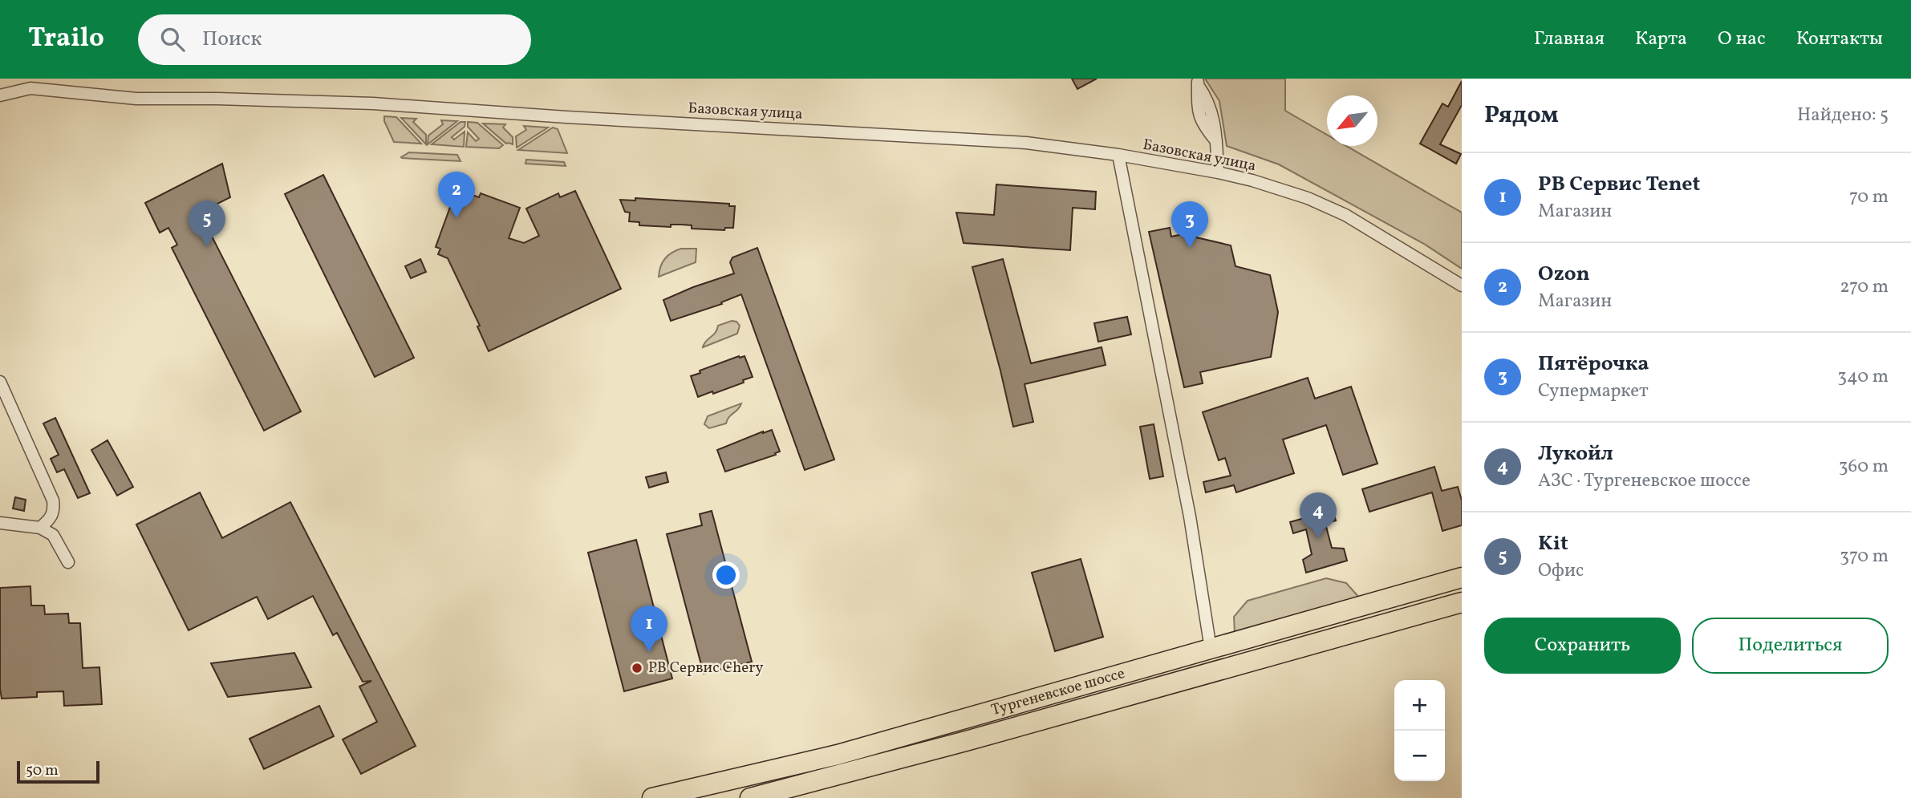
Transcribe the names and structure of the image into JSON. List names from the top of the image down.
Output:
{
  "streets": {
    "highway": ["Тургеневское шоссе"],
    "street": ["Базовская улица"]
  },
  "places": ["PB Сервис Chery"],
  "scale_bar": "50 m",
  "north": "bottom left",
  "page": {
    "header": "Trailo",
    "search": "Поиск",
    "nav": [
      "Главная",
      "Карта",
      "О нас",
      "Контакты"
    ],
    "heading": ["Рядом", "Найдено: 5"],
    "list": [
      {
        "mark": "1",
        "name": "PB Сервис Tenet",
        "note": "Магазин",
        "value": "70 m"
      },
      {
        "mark": "2",
        "name": "Ozon",
        "note": "Магазин",
        "value": "270 m"
      },
      {
        "mark": "3",
        "name": "Пятёрочка",
        "note": "Супермаркет",
        "value": "340 m"
      },
      {
        "mark": "4",
        "name": "Лукойл",
        "note": "АЗС · Тургеневское шоссе",
        "value": "360 m"
      },
      {
        "mark": "5",
        "name": "Kit",
        "note": "Офис",
        "value": "370 m"
      }
    ],
    "pins": [
      "2",
      "5",
      "3",
      "4",
      "1"
    ],
    "buttons": ["Сохранить", "Поделиться"],
    "map_buttons": ["+", "−"],
    "scale": "50 m"
  }
}
